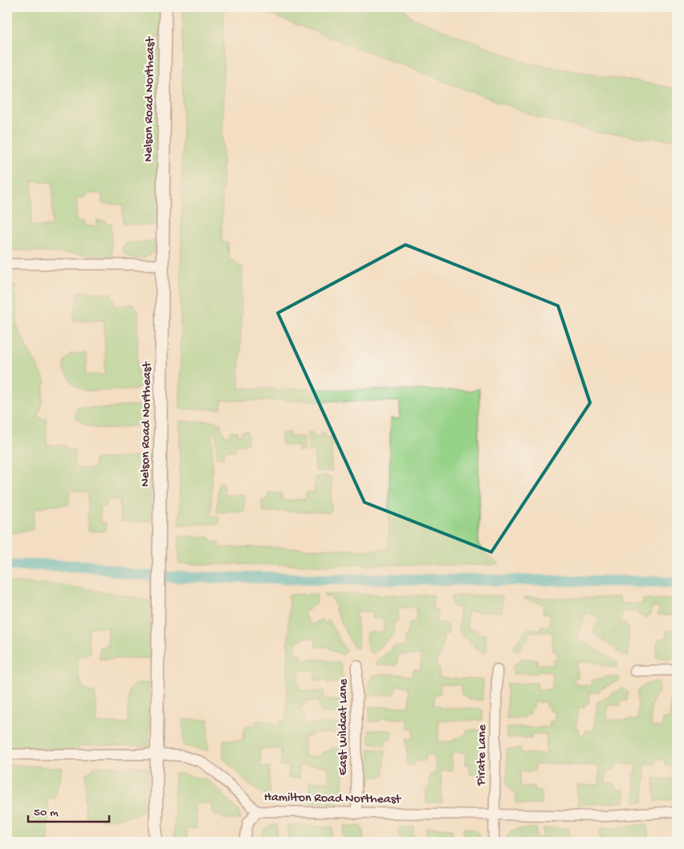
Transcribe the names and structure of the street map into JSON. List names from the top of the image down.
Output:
{
  "streets": {
    "street": [
      "Nelson Road Northeast",
      "East Wildcat Lane",
      "Pirate Lane",
      "Hamilton Road Northeast"
    ]
  },
  "crossings": [
    ["Nelson Road Northeast", "Hamilton Road Northeast"],
    ["East Wildcat Lane", "Hamilton Road Northeast"],
    ["Pirate Lane", "Hamilton Road Northeast"]
  ],
  "scale_bar": "50 m"
}
